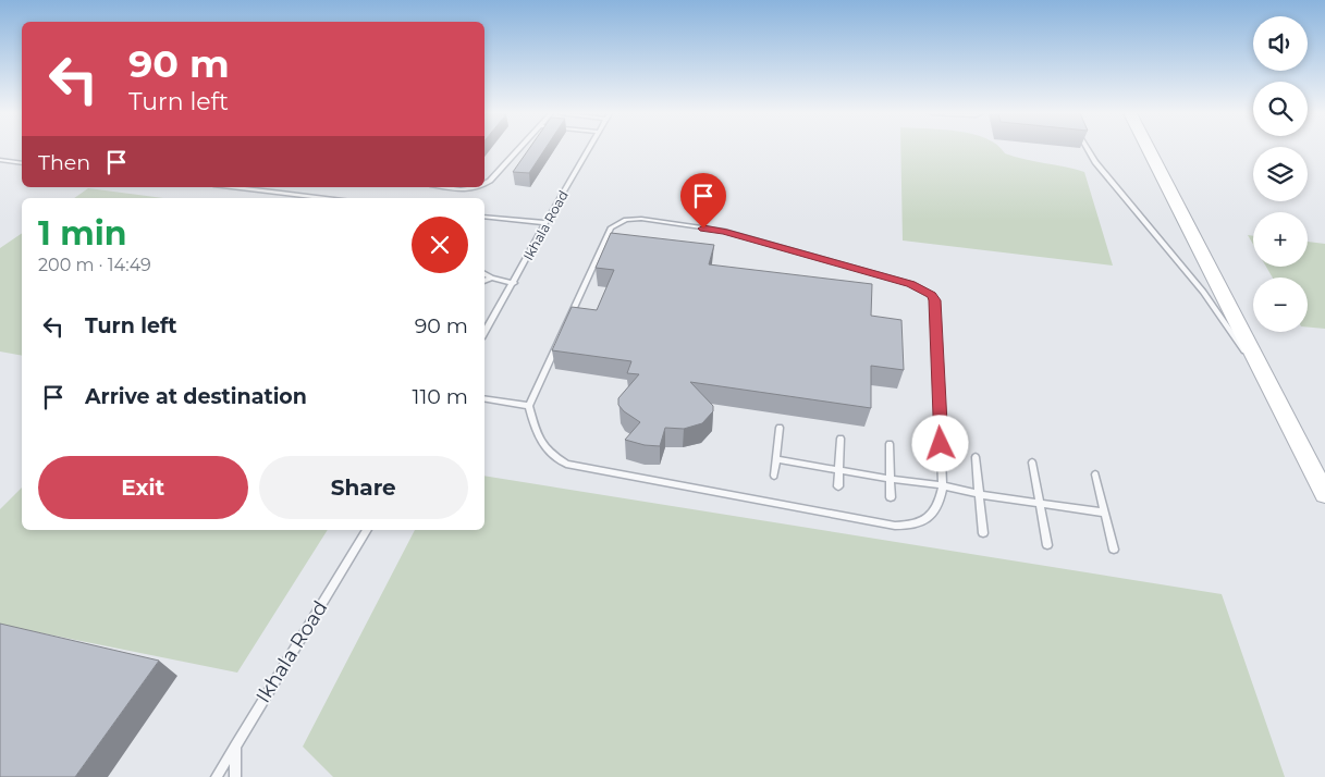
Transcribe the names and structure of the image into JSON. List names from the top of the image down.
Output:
{
  "streets": {
    "lane": ["Ikhala Road"]
  },
  "page": {
    "map_buttons": ["+", "−"],
    "turn": ["90 m", "Turn left"],
    "then": "Then",
    "heading": ["1 min", "200 m · 14:49"],
    "list": [
      {
        "name": "Turn left",
        "value": "90 m"
      },
      {
        "name": "Arrive at destination",
        "value": "110 m"
      }
    ],
    "buttons": ["Exit", "Share"]
  }
}
